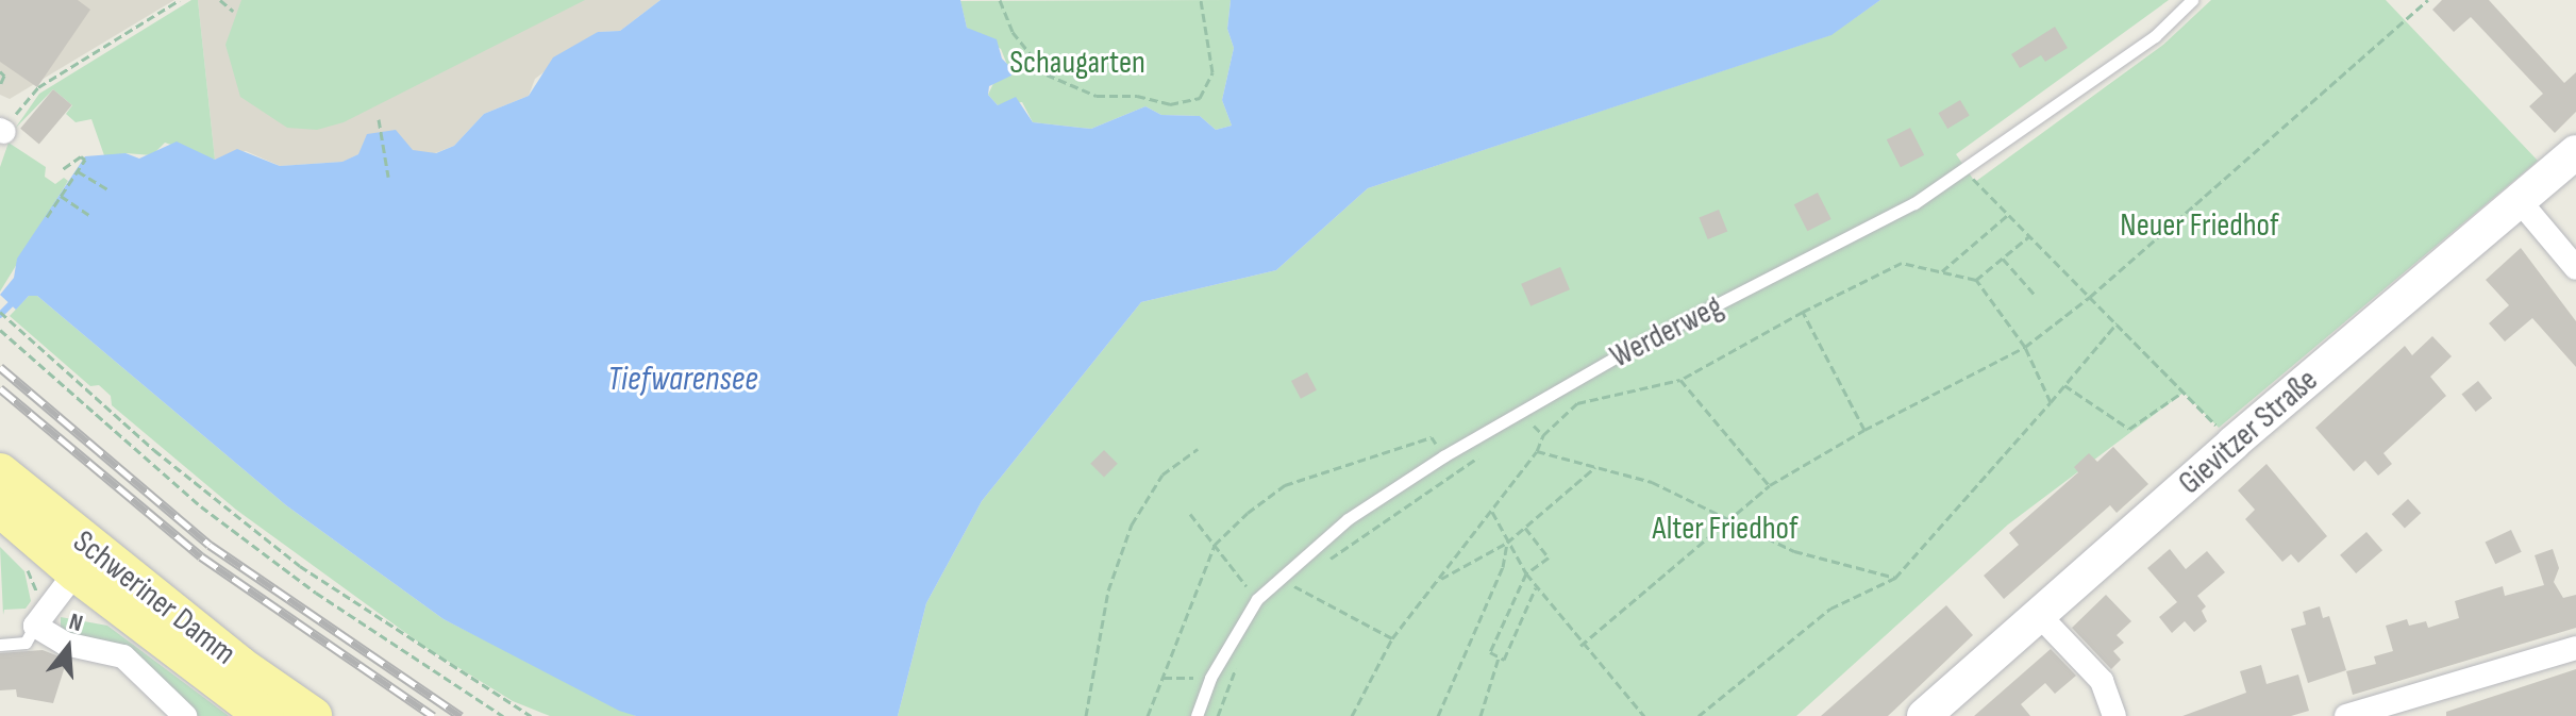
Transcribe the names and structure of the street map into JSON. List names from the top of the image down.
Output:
{
  "streets": {
    "main road": ["Gievitzer Straße", "Schweriner Damm"],
    "lane": ["Werderweg"]
  },
  "water": ["Tiefwarensee"],
  "parks": ["Schaugarten", "Neuer Friedhof", "Alter Friedhof"],
  "north": "top"
}
